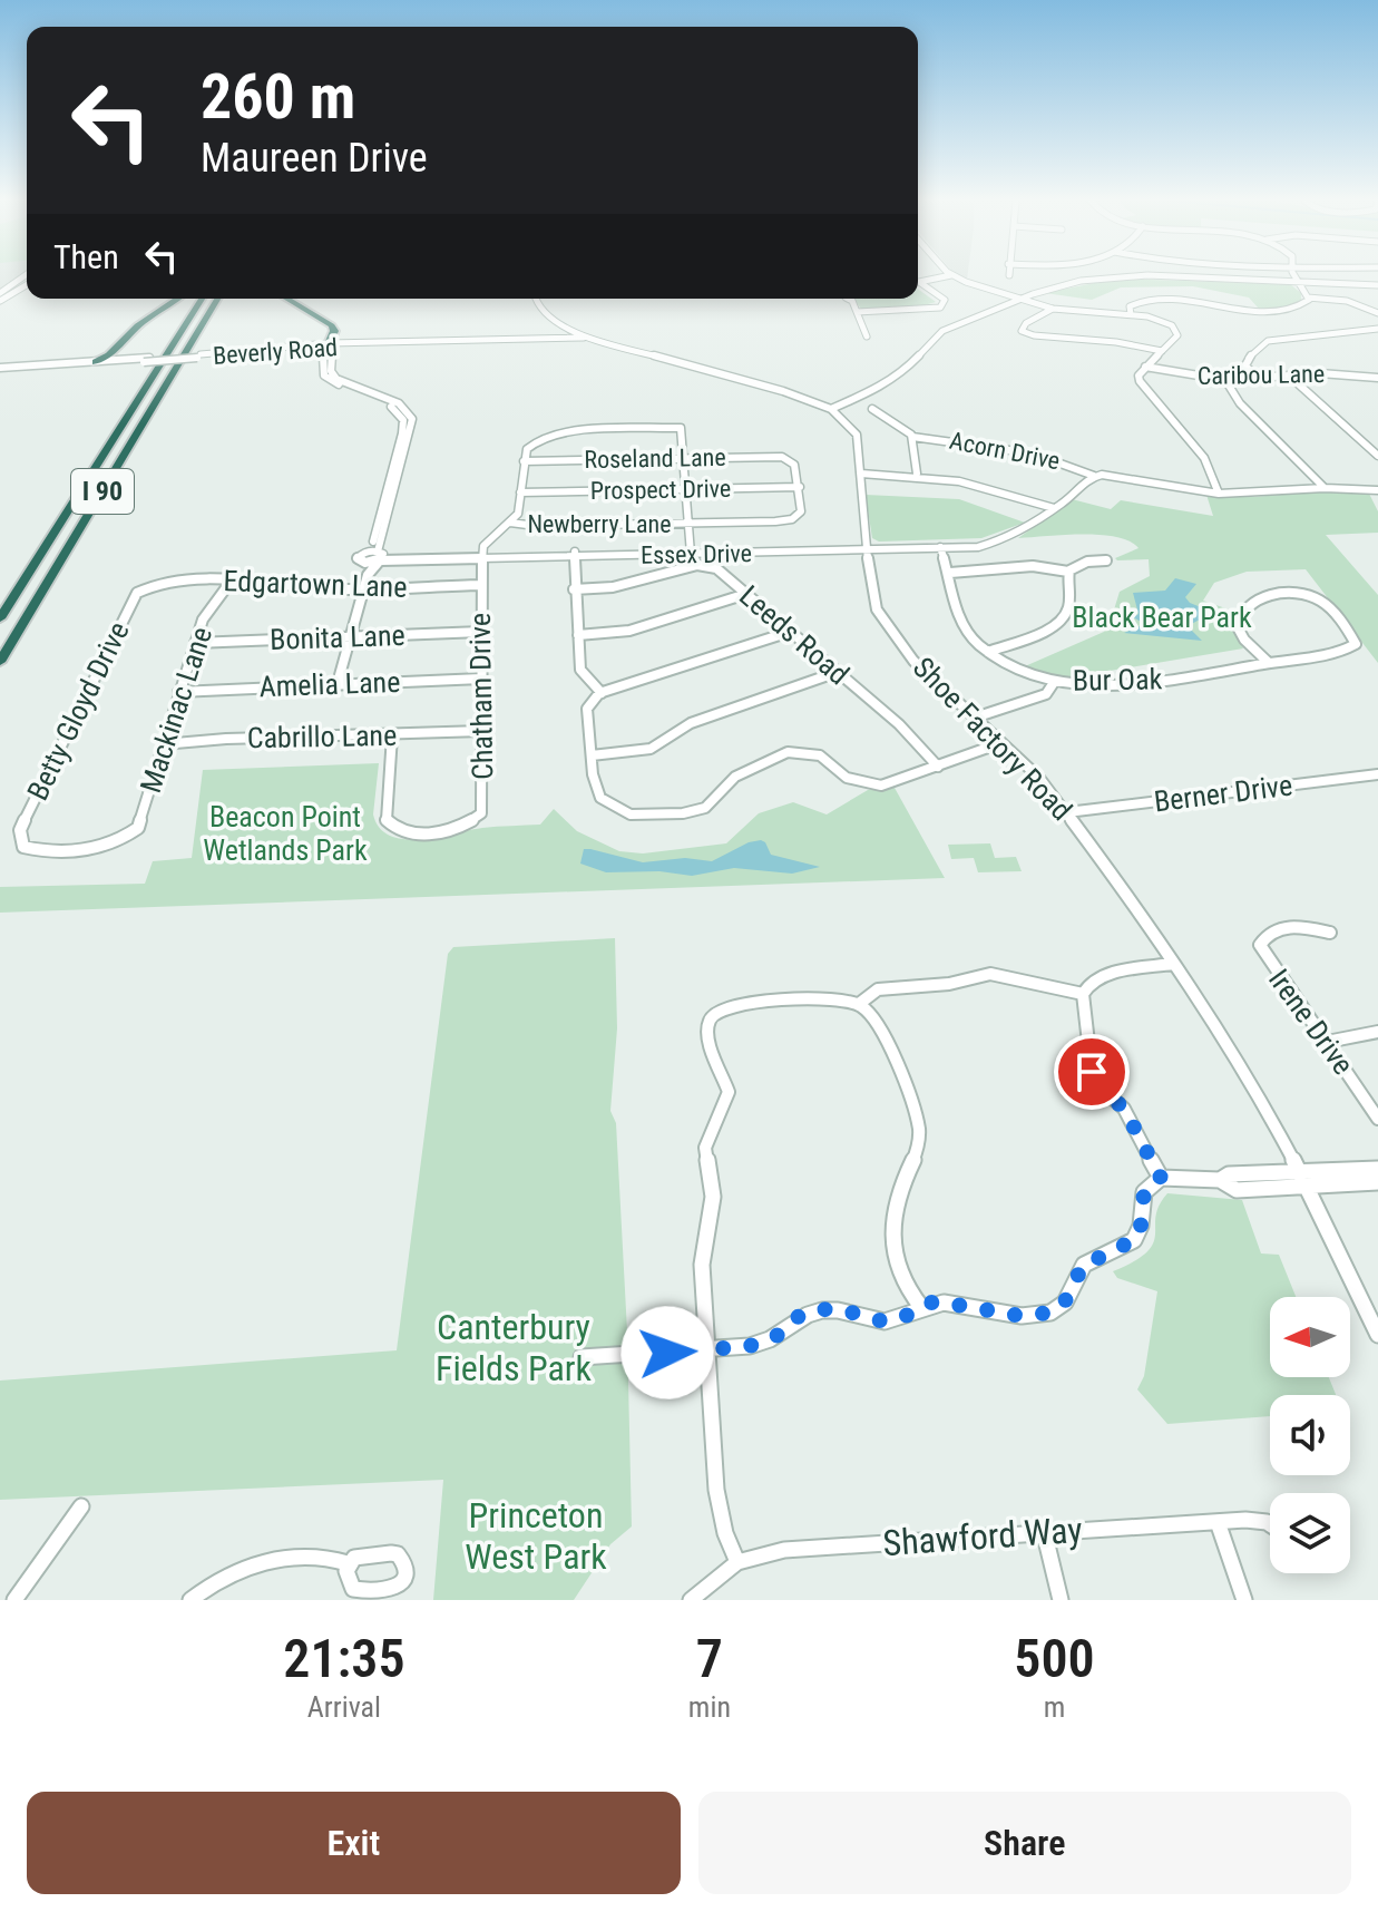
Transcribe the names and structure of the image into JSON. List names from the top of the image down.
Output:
{
  "streets": {
    "highway": ["I 90"],
    "street": [
      "Beverly Road",
      "Caribou Lane",
      "Acorn Drive",
      "Roseland Lane",
      "Prospect Drive",
      "Newberry Lane",
      "Essex Drive",
      "Edgartown Lane",
      "Leeds Road",
      "Bonita Lane",
      "Bur Oak",
      "Amelia Lane",
      "Chatham Drive",
      "Mackinac Lane",
      "Betty Gloyd Drive",
      "Cabrillo Lane",
      "Shoe Factory Road",
      "Berner Drive",
      "Irene Drive",
      "Shawford Way"
    ]
  },
  "crossings": [
    ["Acorn Drive", "Essex Drive"],
    ["Roseland Lane", "Prospect Drive"],
    ["Roseland Lane", "Newberry Lane"],
    ["Prospect Drive", "Newberry Lane"],
    ["Essex Drive", "Bur Oak"],
    ["Essex Drive", "Chatham Drive"],
    ["Essex Drive", "Shoe Factory Road"],
    ["Edgartown Lane", "Chatham Drive"],
    ["Edgartown Lane", "Mackinac Lane"],
    ["Edgartown Lane", "Betty Gloyd Drive"],
    ["Bonita Lane", "Chatham Drive"],
    ["Bonita Lane", "Mackinac Lane"],
    ["Amelia Lane", "Chatham Drive"],
    ["Amelia Lane", "Mackinac Lane"],
    ["Chatham Drive", "Cabrillo Lane"],
    ["Mackinac Lane", "Betty Gloyd Drive"],
    ["Mackinac Lane", "Cabrillo Lane"],
    ["Shoe Factory Road", "Berner Drive"]
  ],
  "parks": [
    "Black Bear Park",
    "Beacon Point Wetlands Park",
    "Canterbury Fields Park",
    "Princeton West Park"
  ],
  "north": "left",
  "page": {
    "turn": ["260 m", "Maureen Drive"],
    "then": "Then",
    "eta": [
      "21:35",
      "Arrival",
      "7",
      "min",
      "500",
      "m"
    ],
    "buttons": ["Exit", "Share"]
  }
}
